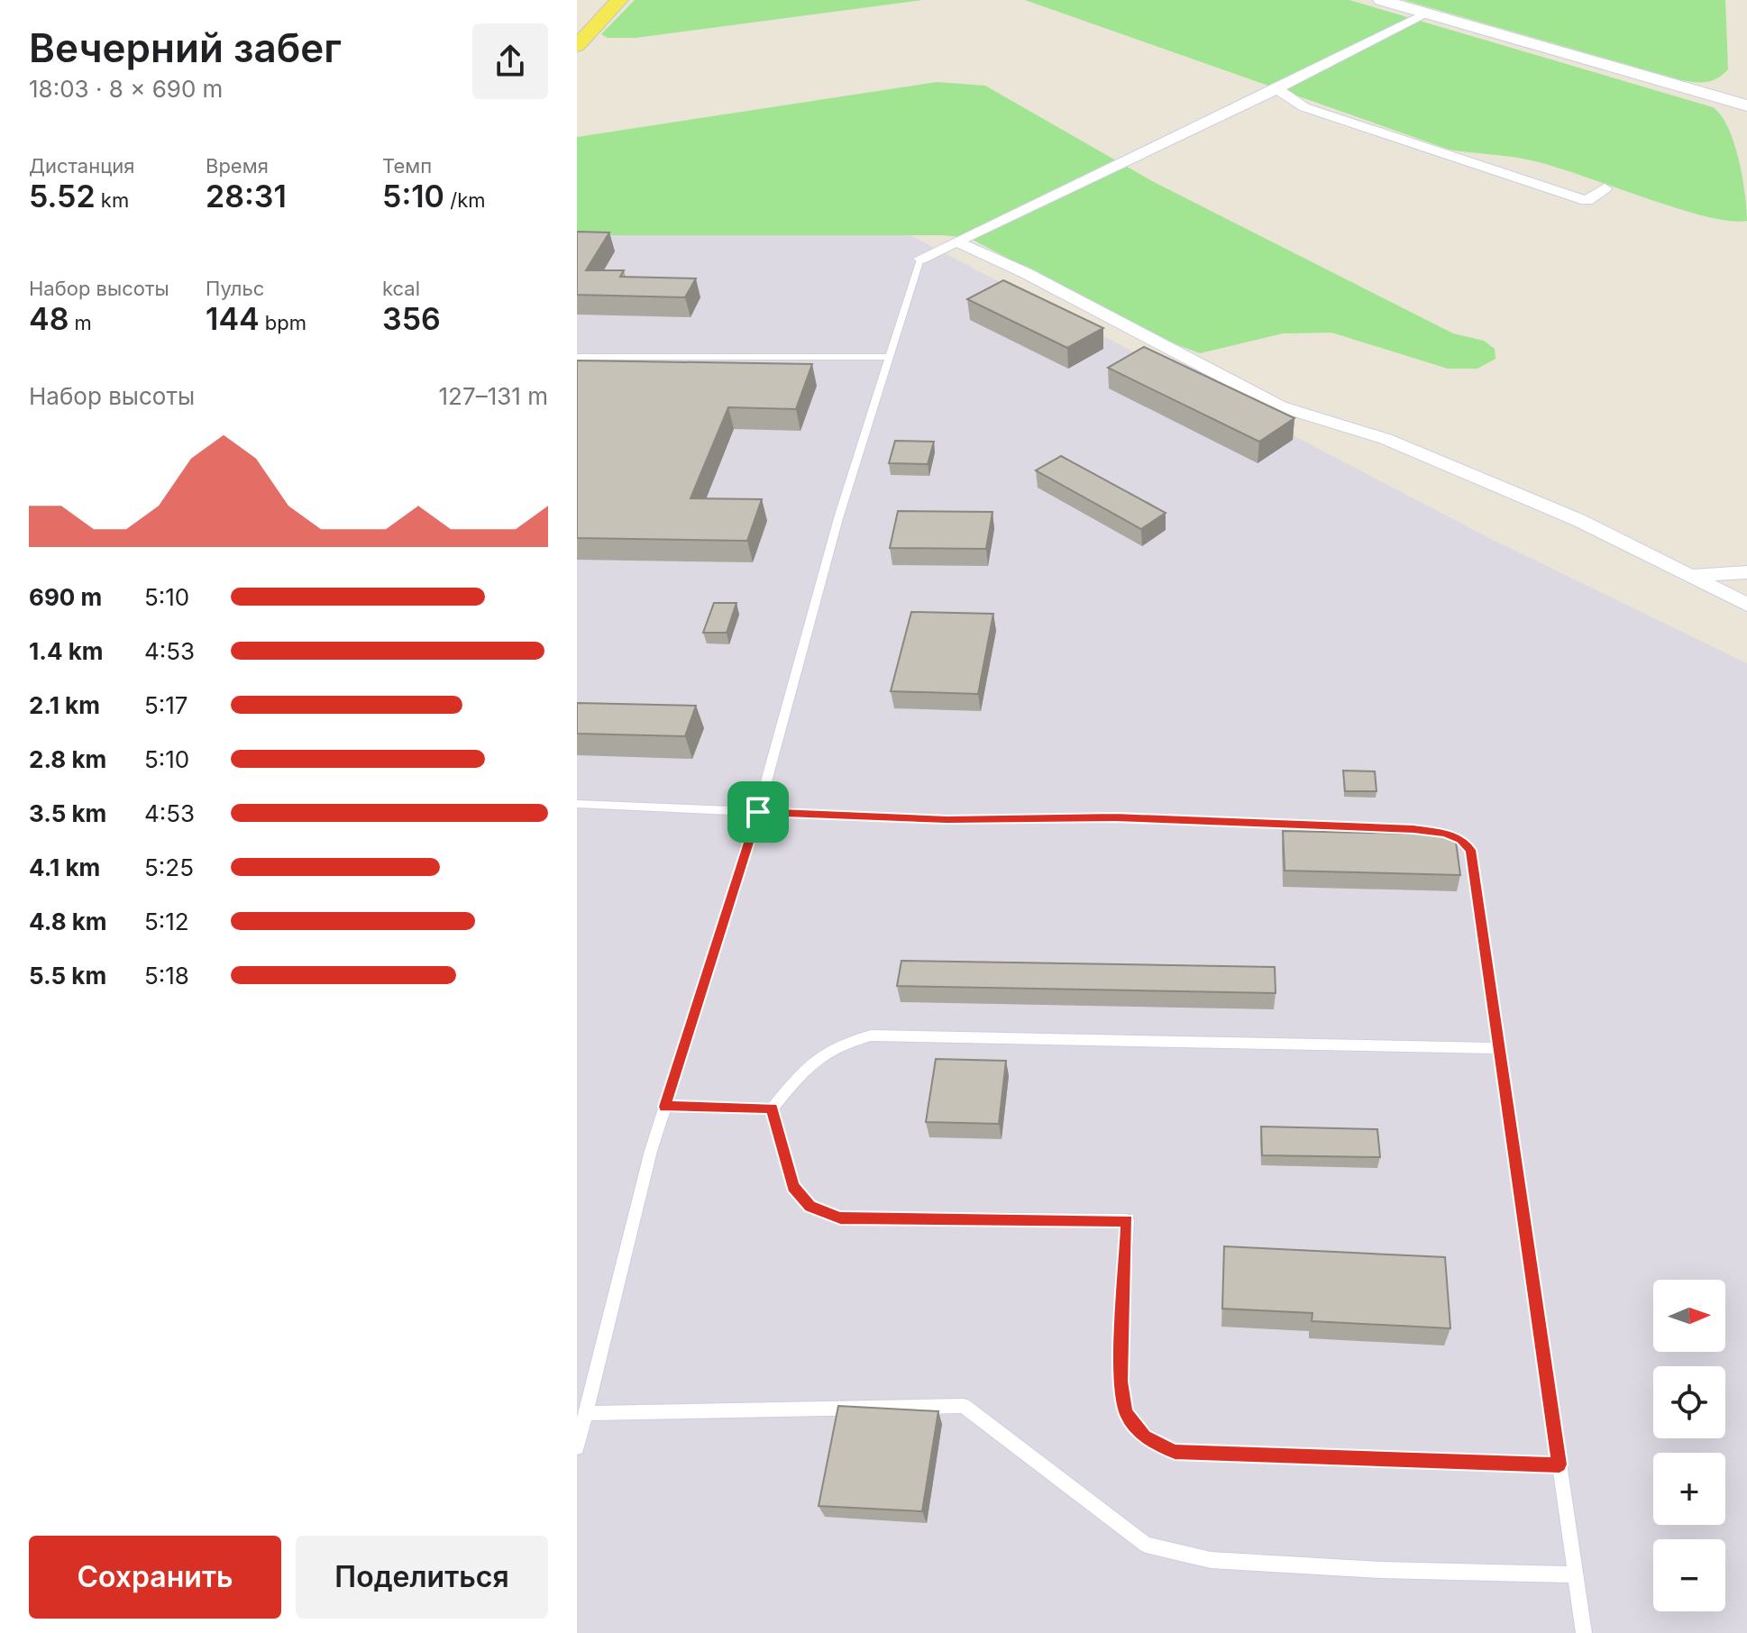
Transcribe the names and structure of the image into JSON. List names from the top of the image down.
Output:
{
  "north": "right",
  "page": {
    "heading": ["Вечерний забег", "18:03 · 8 × 690 m"],
    "stats": [
      ["Дистанция", "5.52 km"],
      ["Время", "28:31"],
      ["Темп", "5:10 /km"],
      ["Набор высоты", "48 m"],
      ["Пульс", "144 bpm"],
      ["kcal", "356"]
    ],
    "chart": ["Набор высоты", "127–131 m"],
    "list": [
      {
        "name": "690 m",
        "note": "5:10"
      },
      {
        "name": "1.4 km",
        "note": "4:53"
      },
      {
        "name": "2.1 km",
        "note": "5:17"
      },
      {
        "name": "2.8 km",
        "note": "5:10"
      },
      {
        "name": "3.5 km",
        "note": "4:53"
      },
      {
        "name": "4.1 km",
        "note": "5:25"
      },
      {
        "name": "4.8 km",
        "note": "5:12"
      },
      {
        "name": "5.5 km",
        "note": "5:18"
      }
    ],
    "map_buttons": ["+", "−"],
    "buttons": ["Сохранить", "Поделиться"]
  }
}
